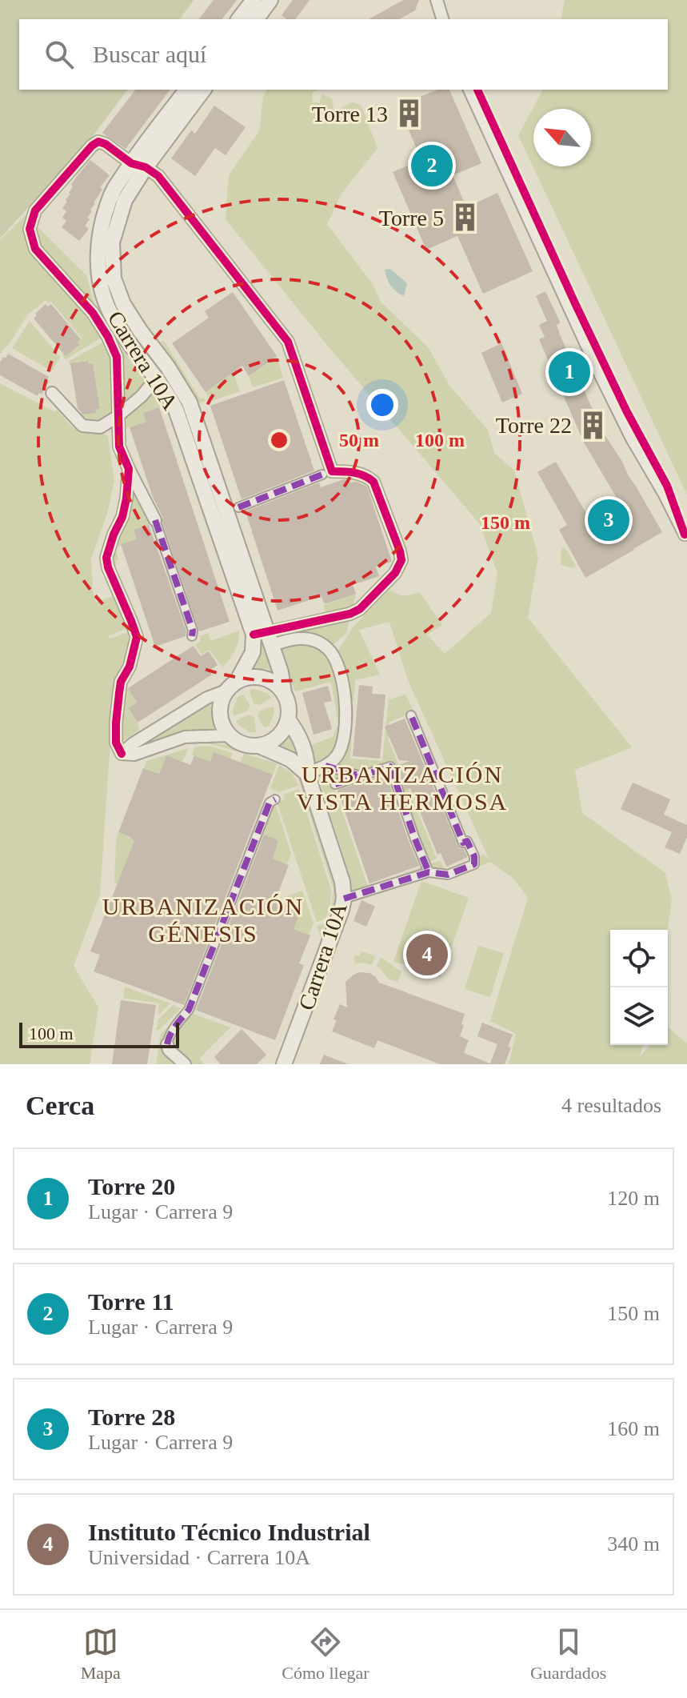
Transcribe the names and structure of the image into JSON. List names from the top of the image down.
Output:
{
  "streets": {
    "street": ["Carrera 10A"]
  },
  "districts": ["URBANIZACIÓN VISTA HERMOSA", "URBANIZACIÓN GÉNESIS"],
  "places": {
    "building": ["Torre 13", "Torre 5", "Torre 22"]
  },
  "scale_bar": "100 m",
  "north": "top left",
  "page": {
    "search": "Buscar aquí",
    "pins": [
      "2",
      "1",
      "3",
      "4"
    ],
    "scale": "100 m",
    "heading": ["Cerca", "4 resultados"],
    "list": [
      {
        "mark": "1",
        "name": "Torre 20",
        "note": "Lugar · Carrera 9",
        "value": "120 m"
      },
      {
        "mark": "2",
        "name": "Torre 11",
        "note": "Lugar · Carrera 9",
        "value": "150 m"
      },
      {
        "mark": "3",
        "name": "Torre 28",
        "note": "Lugar · Carrera 9",
        "value": "160 m"
      },
      {
        "mark": "4",
        "name": "Instituto Técnico Industrial",
        "note": "Universidad · Carrera 10A",
        "value": "340 m"
      }
    ],
    "nav": ["Mapa", "Cómo llegar", "Guardados"]
  },
  "rings": ["50 m", "100 m", "150 m"]
}
